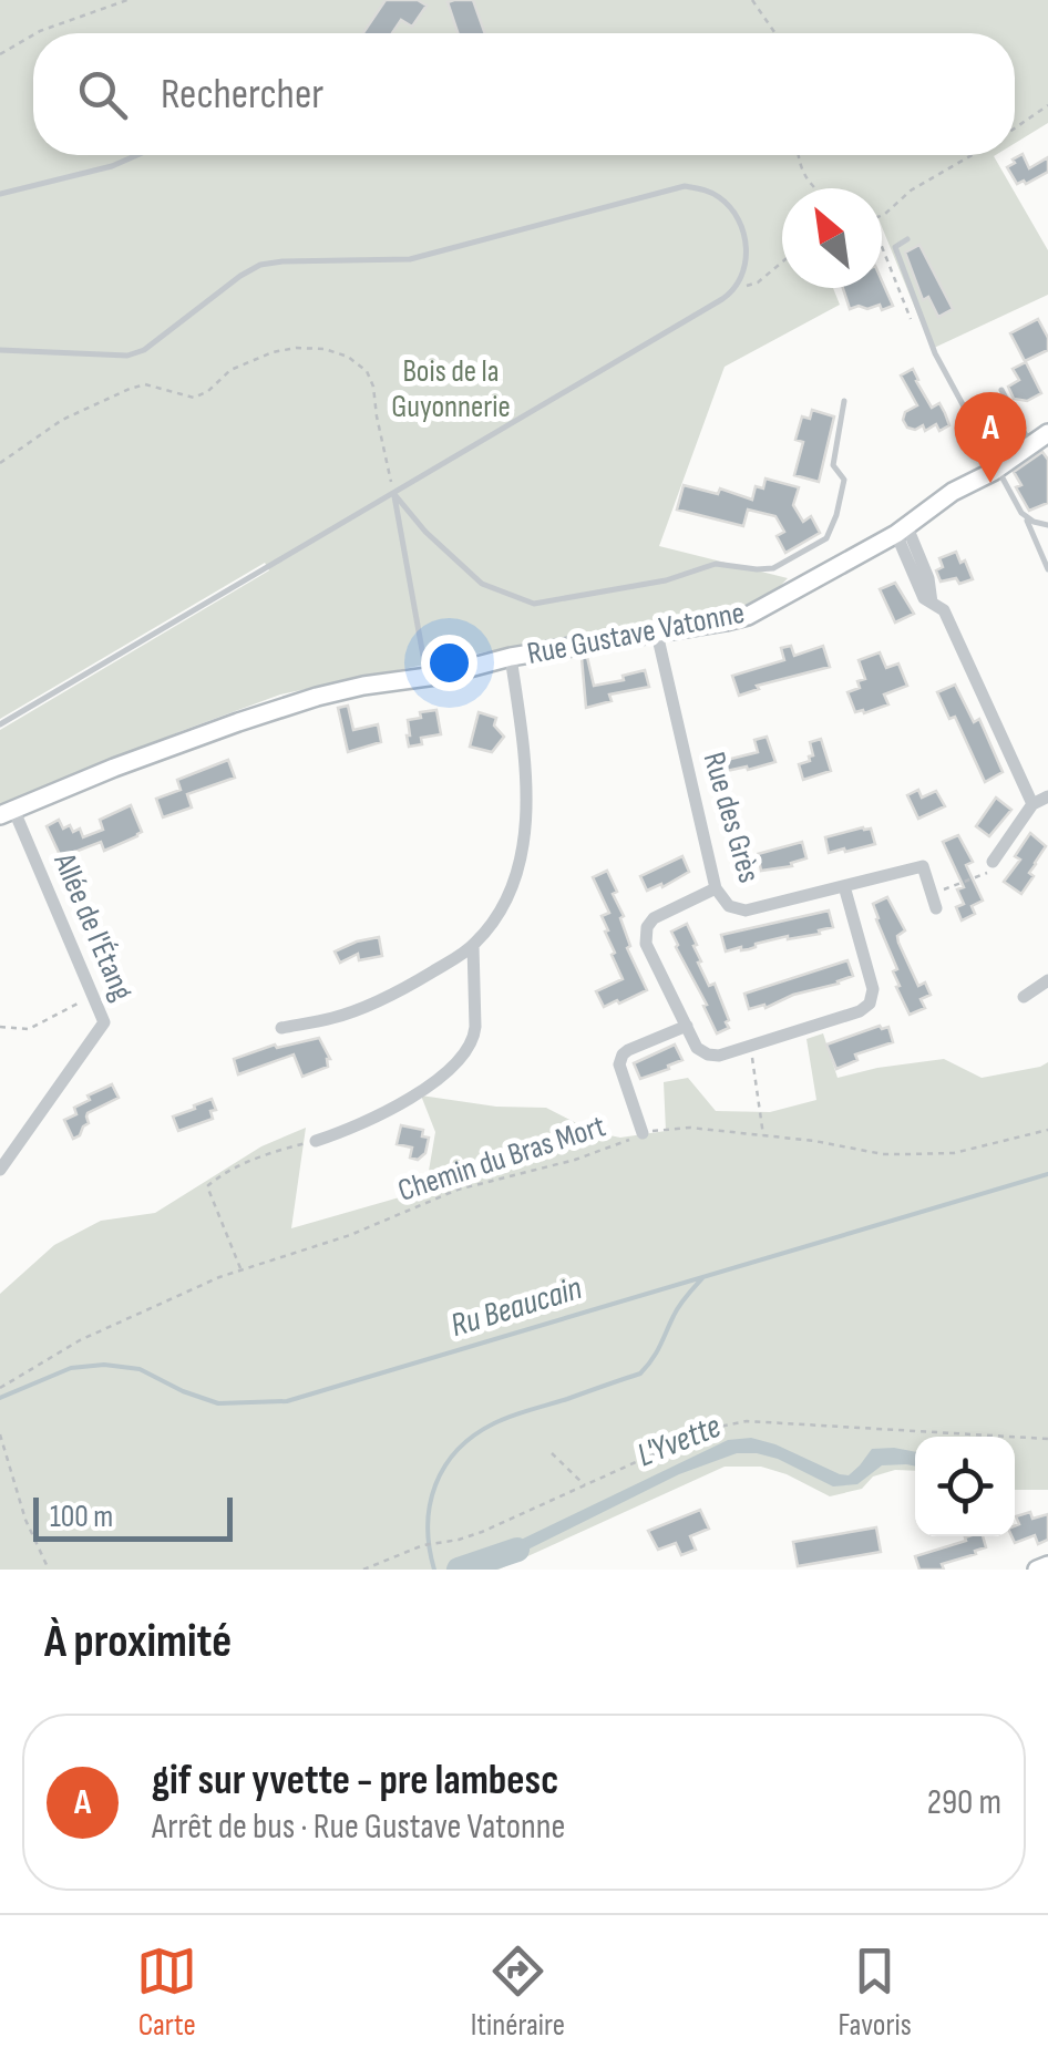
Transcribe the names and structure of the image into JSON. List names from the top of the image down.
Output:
{
  "streets": {
    "street": ["Rue Gustave Vatonne", "Rue des Grès", "Allée de l'Étang"],
    "path": ["Chemin du Bras Mort"]
  },
  "crossings": [
    ["Rue Gustave Vatonne", "Rue des Grès"],
    ["Rue Gustave Vatonne", "Allée de l'Étang"]
  ],
  "water": ["Ru Beaucain", "L'Yvette"],
  "parks": ["Bois de la Guyonnerie"],
  "scale_bar": "100 m",
  "north": "top left",
  "page": {
    "search": "Rechercher",
    "pins": "A",
    "scale": "100 m",
    "heading": "À proximité",
    "list": [
      {
        "mark": "A",
        "name": "gif sur yvette - pre lambesc",
        "note": "Arrêt de bus · Rue Gustave Vatonne",
        "value": "290 m"
      }
    ],
    "nav": ["Carte", "Itinéraire", "Favoris"]
  }
}
